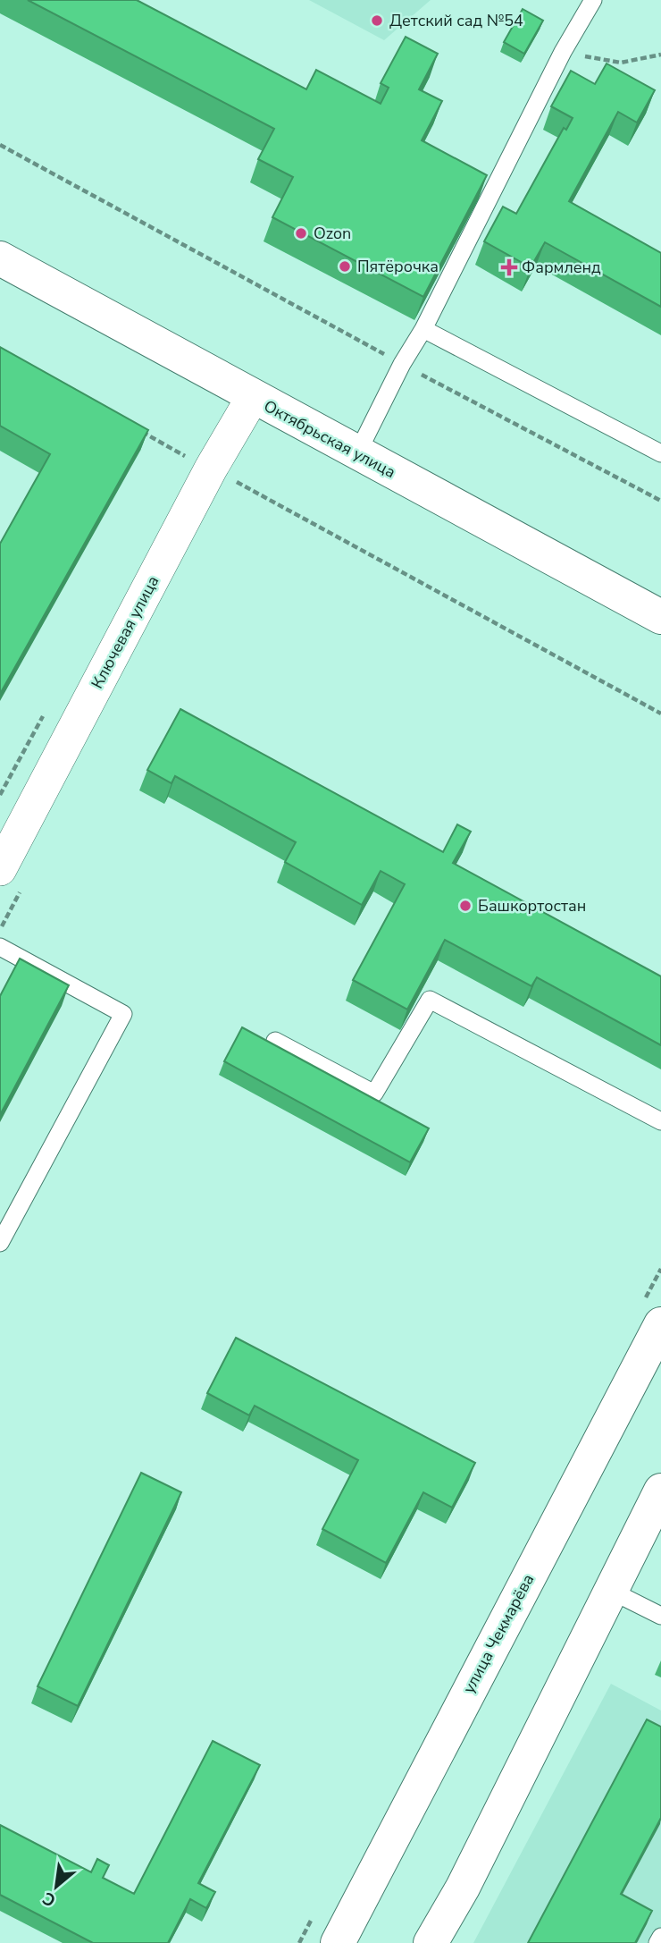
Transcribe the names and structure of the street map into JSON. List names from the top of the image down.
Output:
{
  "streets": {
    "main road": ["Октябрьская улица", "улица Чекмарёва"],
    "street": ["Ключевая улица"]
  },
  "crossings": [
    ["Октябрьская улица", "Ключевая улица"]
  ],
  "places": {
    "other": [
      "Детский сад №54",
      "Ozon",
      "Пятёрочка",
      "Башкортостан"
    ],
    "health": ["Фармленд"]
  },
  "north": "bottom left"
}
